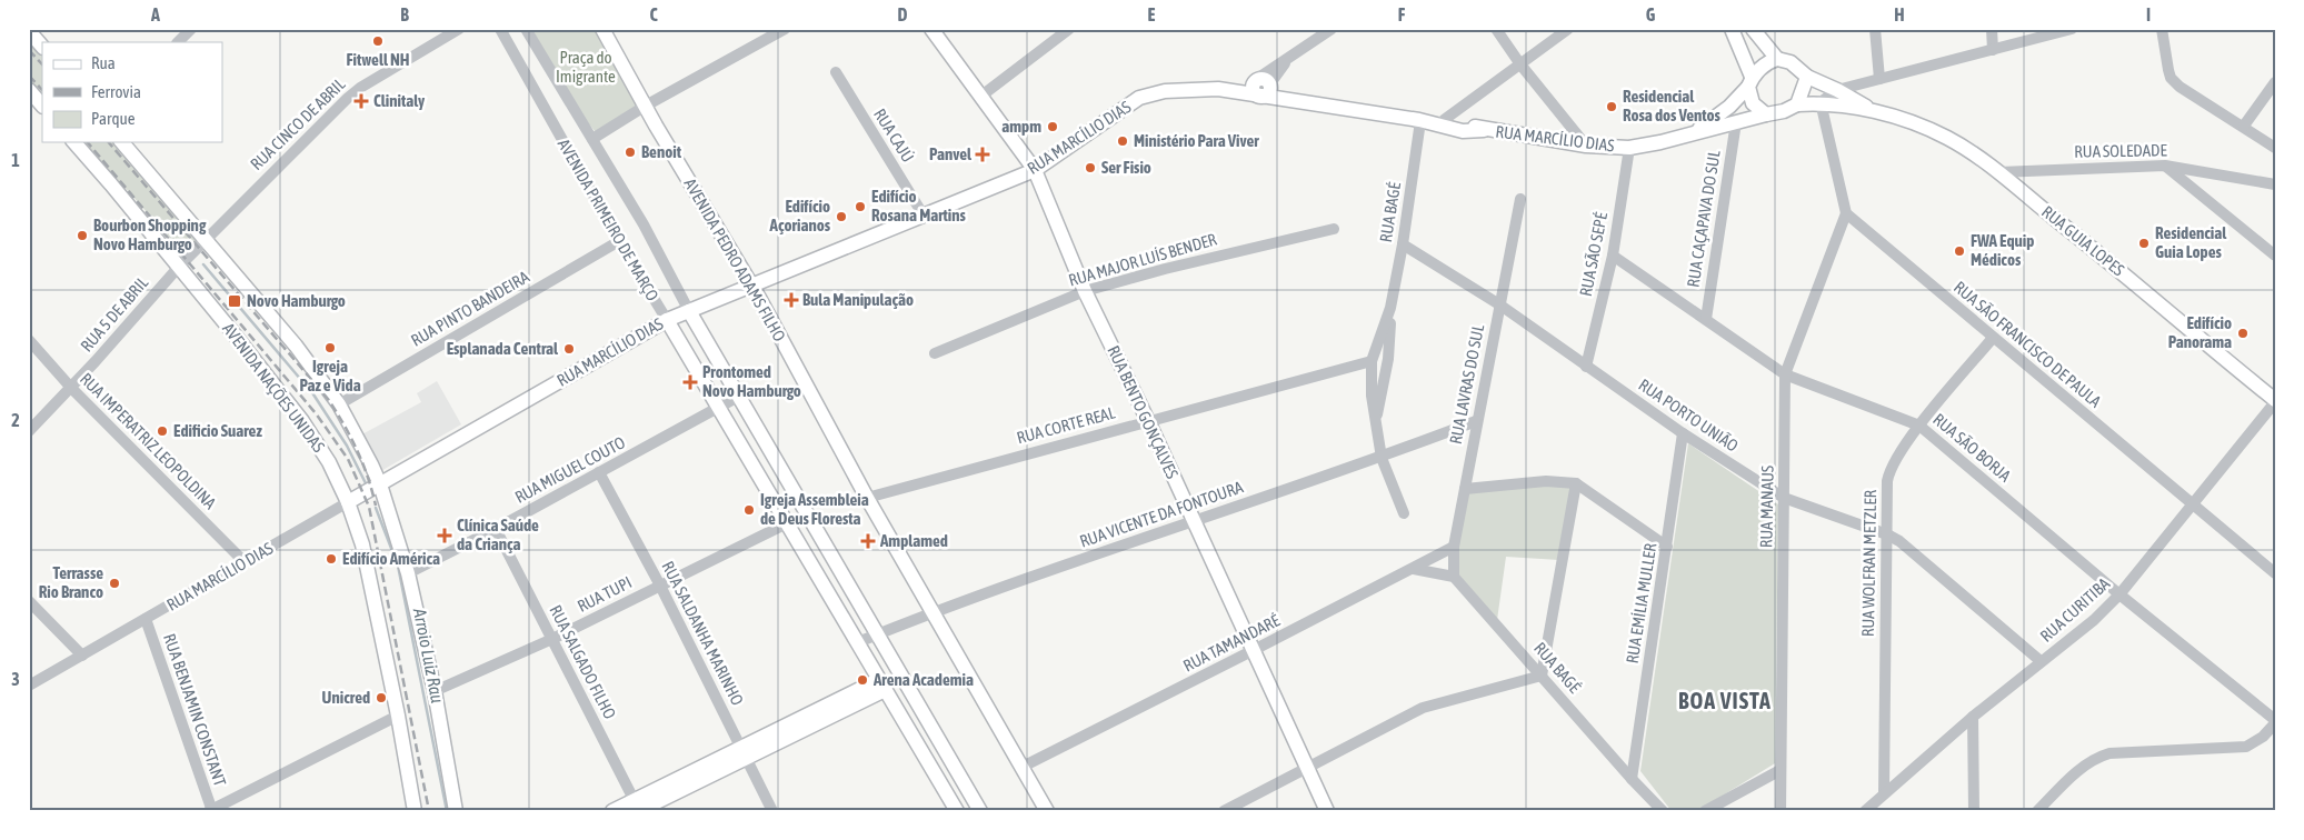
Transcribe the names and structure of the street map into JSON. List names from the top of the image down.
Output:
{
  "streets": {
    "main road": [
      "RUA MARCÍLIO DIAS",
      "AVENIDA PRIMEIRO DE MARÇO",
      "RUA GUIA LOPES",
      "AVENIDA PEDRO ADAMS FILHO",
      "AVENIDA NAÇÕES UNIDAS",
      "RUA BENTO GONÇALVES"
    ],
    "street": [
      "RUA CINCO DE ABRIL",
      "RUA CAJÚ",
      "RUA SOLEDADE",
      "RUA BAGÉ",
      "RUA CAÇAPAVA DO SUL",
      "RUA SÃO SEPÉ",
      "RUA MAJOR LUÍS BENDER",
      "RUA PINTO BANDEIRA",
      "RUA 5 DE ABRIL",
      "RUA SÃO FRANCISCO DE PAULA",
      "RUA LAVRAS DO SUL",
      "RUA PORTO UNIÃO",
      "RUA CORTE REAL",
      "RUA IMPERATRIZ LEOPOLDINA",
      "RUA SÃO BORJA",
      "RUA MIGUEL COUTO",
      "RUA MANAUS",
      "RUA VICENTE DA FONTOURA",
      "RUA WOLFRAN METZLER",
      "RUA TUPI",
      "RUA EMÍLIA MULLER",
      "RUA CURITIBA",
      "RUA SALDANHA MARINHO",
      "RUA TAMANDARÉ",
      "RUA SALGADO FILHO",
      "RUA BENJAMIN CONSTANT"
    ]
  },
  "crossings": [
    ["RUA CINCO DE ABRIL", "RUA 5 DE ABRIL"],
    ["RUA CINCO DE ABRIL", "AVENIDA NAÇÕES UNIDAS"],
    ["RUA CAJÚ", "RUA MARCÍLIO DIAS"],
    ["RUA MARCÍLIO DIAS", "RUA BAGÉ"],
    ["RUA MARCÍLIO DIAS", "RUA CAÇAPAVA DO SUL"],
    ["RUA MARCÍLIO DIAS", "AVENIDA PRIMEIRO DE MARÇO"],
    ["RUA MARCÍLIO DIAS", "RUA GUIA LOPES"],
    ["RUA MARCÍLIO DIAS", "RUA SÃO SEPÉ"],
    ["RUA MARCÍLIO DIAS", "AVENIDA PEDRO ADAMS FILHO"],
    ["RUA MARCÍLIO DIAS", "AVENIDA NAÇÕES UNIDAS"],
    ["RUA MARCÍLIO DIAS", "RUA BENTO GONÇALVES"],
    ["RUA MARCÍLIO DIAS", "RUA IMPERATRIZ LEOPOLDINA"],
    ["RUA MARCÍLIO DIAS", "RUA BENJAMIN CONSTANT"],
    ["RUA SOLEDADE", "RUA GUIA LOPES"],
    ["RUA BAGÉ", "RUA LAVRAS DO SUL"],
    ["RUA BAGÉ", "RUA PORTO UNIÃO"],
    ["RUA BAGÉ", "RUA CORTE REAL"],
    ["RUA BAGÉ", "RUA VICENTE DA FONTOURA"],
    ["RUA BAGÉ", "RUA EMÍLIA MULLER"],
    ["RUA CAÇAPAVA DO SUL", "RUA SÃO BORJA"],
    ["AVENIDA PRIMEIRO DE MARÇO", "RUA PINTO BANDEIRA"],
    ["AVENIDA PRIMEIRO DE MARÇO", "RUA MIGUEL COUTO"],
    ["AVENIDA PRIMEIRO DE MARÇO", "RUA VICENTE DA FONTOURA"],
    ["AVENIDA PRIMEIRO DE MARÇO", "RUA TUPI"],
    ["RUA GUIA LOPES", "RUA CURITIBA"],
    ["RUA SÃO SEPÉ", "RUA PORTO UNIÃO"],
    ["RUA SÃO SEPÉ", "RUA SÃO BORJA"],
    ["AVENIDA PEDRO ADAMS FILHO", "RUA CORTE REAL"],
    ["AVENIDA PEDRO ADAMS FILHO", "RUA VICENTE DA FONTOURA"],
    ["AVENIDA PEDRO ADAMS FILHO", "RUA TAMANDARÉ"],
    ["RUA MAJOR LUÍS BENDER", "RUA BENTO GONÇALVES"],
    ["RUA 5 DE ABRIL", "AVENIDA NAÇÕES UNIDAS"],
    ["RUA 5 DE ABRIL", "RUA IMPERATRIZ LEOPOLDINA"],
    ["RUA SÃO FRANCISCO DE PAULA", "RUA MANAUS"],
    ["RUA SÃO FRANCISCO DE PAULA", "RUA WOLFRAN METZLER"],
    ["RUA SÃO FRANCISCO DE PAULA", "RUA CURITIBA"],
    ["RUA LAVRAS DO SUL", "RUA PORTO UNIÃO"],
    ["RUA LAVRAS DO SUL", "RUA VICENTE DA FONTOURA"],
    ["RUA LAVRAS DO SUL", "RUA TAMANDARÉ"],
    ["RUA BENTO GONÇALVES", "RUA CORTE REAL"],
    ["RUA BENTO GONÇALVES", "RUA VICENTE DA FONTOURA"],
    ["RUA BENTO GONÇALVES", "RUA TAMANDARÉ"],
    ["RUA PORTO UNIÃO", "RUA MANAUS"],
    ["RUA PORTO UNIÃO", "RUA WOLFRAN METZLER"],
    ["RUA PORTO UNIÃO", "RUA EMÍLIA MULLER"],
    ["RUA PORTO UNIÃO", "RUA CURITIBA"],
    ["RUA SÃO BORJA", "RUA MANAUS"],
    ["RUA SÃO BORJA", "RUA WOLFRAN METZLER"],
    ["RUA SÃO BORJA", "RUA CURITIBA"],
    ["RUA MIGUEL COUTO", "RUA SALDANHA MARINHO"],
    ["RUA MIGUEL COUTO", "RUA SALGADO FILHO"],
    ["RUA WOLFRAN METZLER", "RUA CURITIBA"],
    ["RUA TUPI", "RUA SALDANHA MARINHO"],
    ["RUA TUPI", "RUA SALGADO FILHO"]
  ],
  "districts": ["BOA VISTA"],
  "water": ["Arroio Luiz Rau"],
  "parks": ["Praça do Imigrante"],
  "places": {
    "other": [
      "Fitwell NH",
      "Residencial Rosa dos Ventos",
      "ampm",
      "Ministério Para Viver",
      "Benoit",
      "Ser Fisio",
      "Edifício Rosana Martins",
      "Edifício Açorianos",
      "Bourbon Shopping Novo Hamburgo",
      "Residencial Guia Lopes",
      "FWA Equip Médicos",
      "Edifício Panorama",
      "Igreja Paz e Vida",
      "Esplanada Central",
      "Edificio Suarez",
      "Igreja Assembleia de Deus Floresta",
      "Edifício América",
      "Terrasse Rio Branco",
      "Arena Academia",
      "Unicred"
    ],
    "health": [
      "Clinitaly",
      "Panvel",
      "Bula Manipulação",
      "Prontomed Novo Hamburgo",
      "Clínica Saúde da Criança",
      "Amplamed"
    ],
    "transit": ["Novo Hamburgo"]
  },
  "legend": ["Rua", "Ferrovia", "Parque"],
  "grid": {
    "columns": [
      "A",
      "B",
      "C",
      "D",
      "E",
      "F",
      "G",
      "H",
      "I"
    ],
    "rows": ["1", "2", "3"]
  }
}
